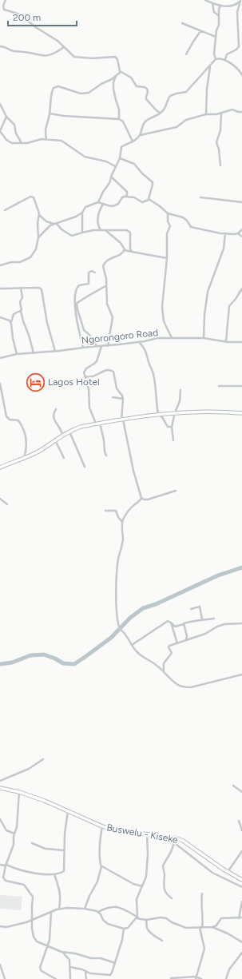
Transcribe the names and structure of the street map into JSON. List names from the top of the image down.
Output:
{
  "streets": {
    "main road": ["Buswelu - Kiseke"],
    "street": ["Ngorongoro Road"]
  },
  "places": {
    "hotel": ["Lagos Hotel"]
  },
  "scale_bar": "200 m"
}
